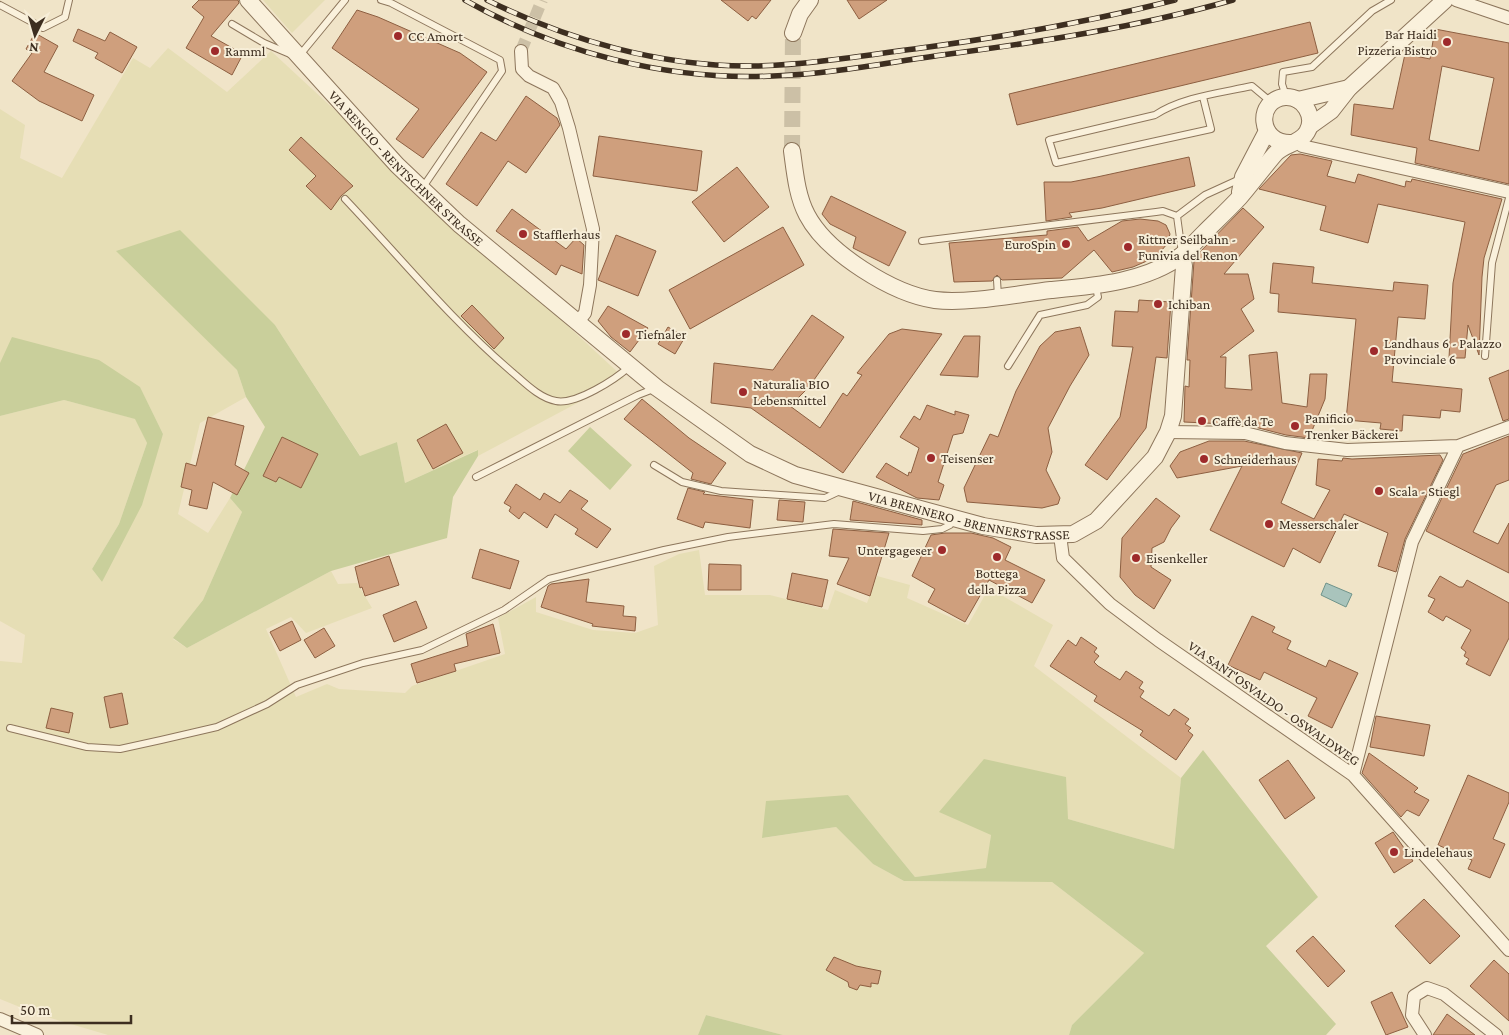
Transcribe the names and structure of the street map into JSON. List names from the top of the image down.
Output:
{
  "streets": {
    "street": ["VIA RENCIO - RENTSCHNER STRASSE", "VIA BRENNERO - BRENNERSTRASSE", "VIA SANT'OSVALDO - OSWALDWEG"]
  },
  "crossings": [
    ["VIA RENCIO - RENTSCHNER STRASSE", "VIA BRENNERO - BRENNERSTRASSE"],
    ["VIA BRENNERO - BRENNERSTRASSE", "VIA SANT'OSVALDO - OSWALDWEG"]
  ],
  "places": [
    "CC Amort",
    "Bar Haidi Pizzeria Bistro",
    "Ramml",
    "Stafflerhaus",
    "EuroSpin",
    "Rittner Seilbahn - Funivia del Renon",
    "Ichiban",
    "Tiefnaler",
    "Landhaus 6 - Palazzo Provinciale 6",
    "Naturalia BIO Lebensmittel",
    "Caffè da Te",
    "Panificio Trenker Bäckerei",
    "Teisenser",
    "Schneiderhaus",
    "Scala - Stiegl",
    "Messerschaler",
    "Untergageser",
    "Bottega della Pizza",
    "Eisenkeller",
    "Lindelehaus"
  ],
  "scale_bar": "50 m",
  "north": "bottom"
}
